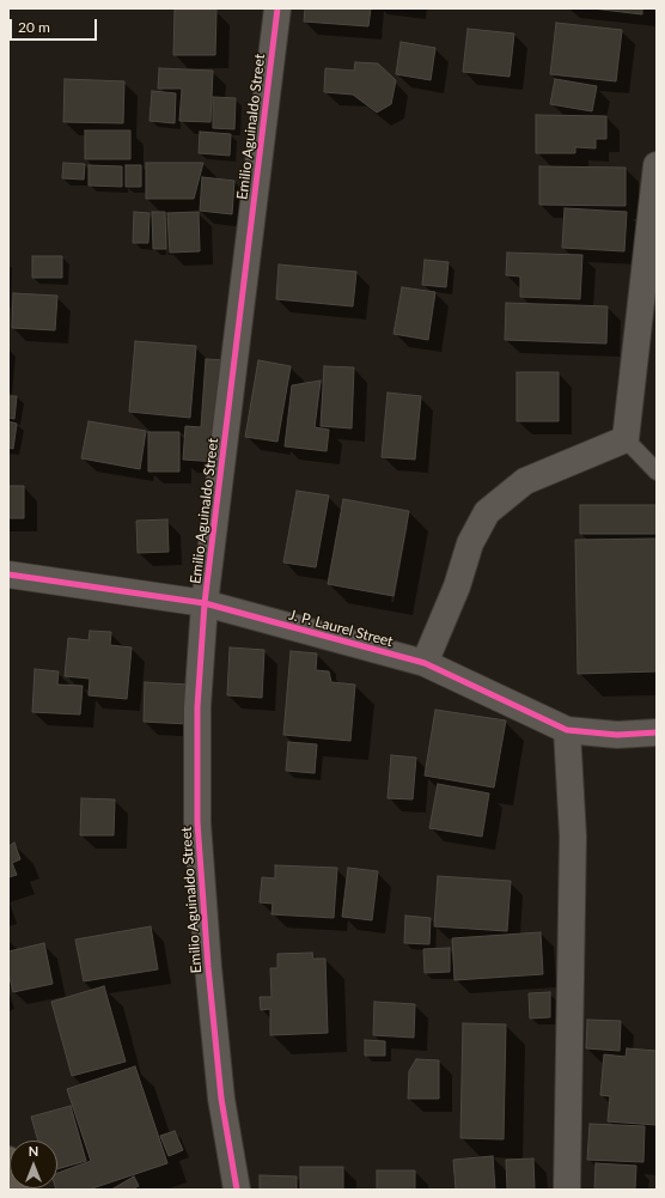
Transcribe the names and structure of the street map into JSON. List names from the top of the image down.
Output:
{
  "streets": {
    "street": ["Emilio Aguinaldo Street", "J. P. Laurel Street"]
  },
  "crossings": [
    ["Emilio Aguinaldo Street", "J. P. Laurel Street"]
  ],
  "scale_bar": "20 m",
  "north": "top"
}
